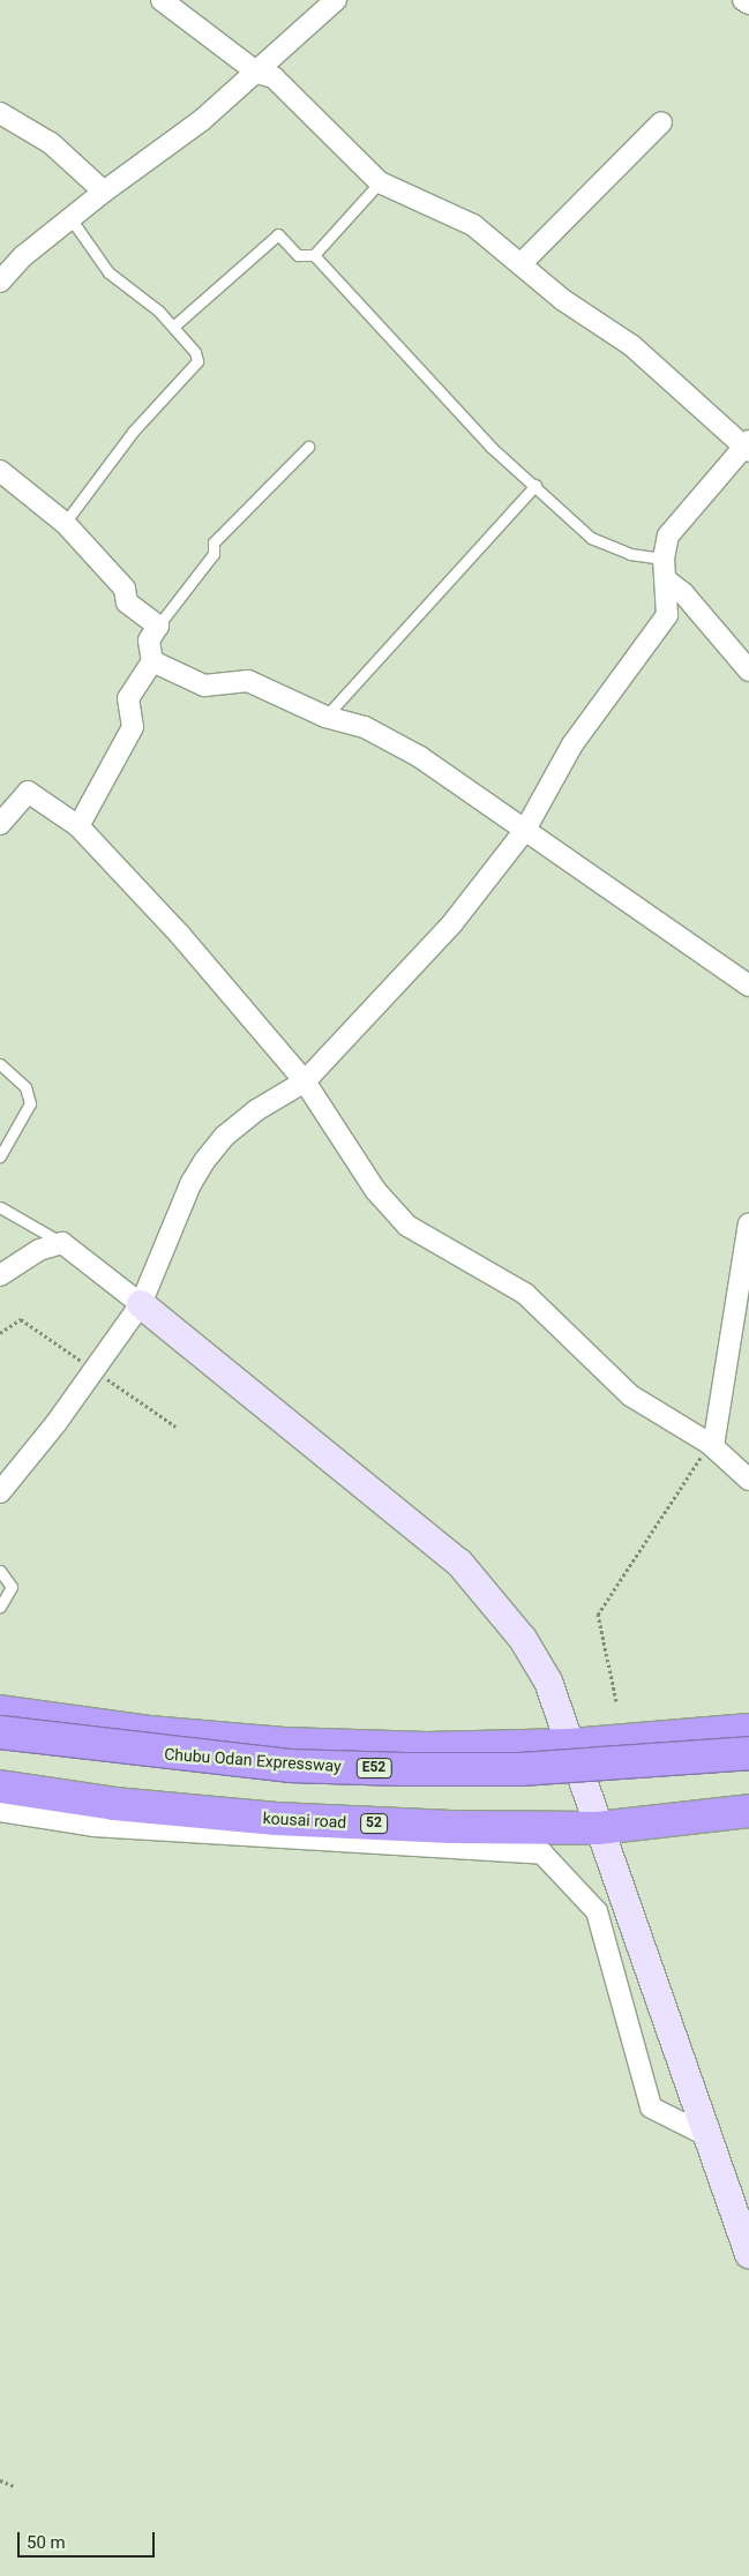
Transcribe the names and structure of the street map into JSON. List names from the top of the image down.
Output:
{
  "streets": {
    "highway": [
      "Chubu Odan Expressway",
      "E52",
      "kousai road",
      "52"
    ]
  },
  "scale_bar": "50 m"
}
